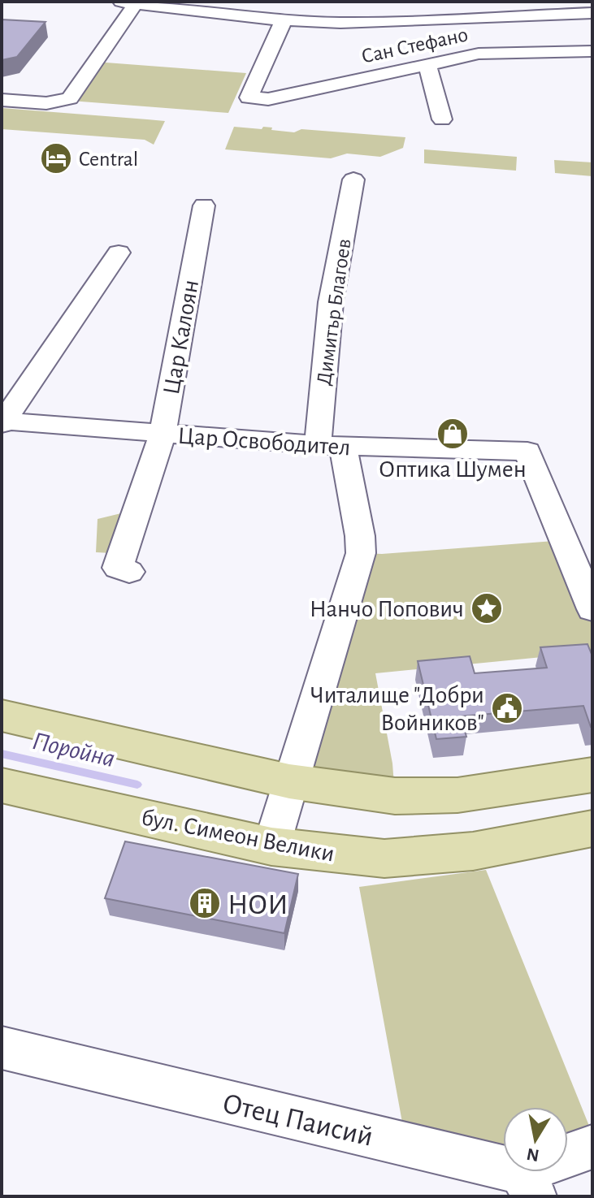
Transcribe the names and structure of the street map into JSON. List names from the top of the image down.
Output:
{
  "streets": {
    "main road": ["бул. Симеон Велики"],
    "street": [
      "Сан Стефано",
      "Димитър Благоев",
      "Цар Калоян",
      "Цар Освободител",
      "Отец Паисий"
    ]
  },
  "crossings": [
    ["Димитър Благоев", "Цар Освободител"],
    ["Димитър Благоев", "бул. Симеон Велики"],
    ["Цар Калоян", "Цар Освободител"]
  ],
  "water": ["Поройна"],
  "places": {
    "hotel": ["Central"],
    "shop": ["Оптика Шумен"],
    "place": ["Нанчо Попович"],
    "public building": ["Читалище \"Добри Войников\""],
    "building": ["НОИ"]
  },
  "north": "bottom"
}
